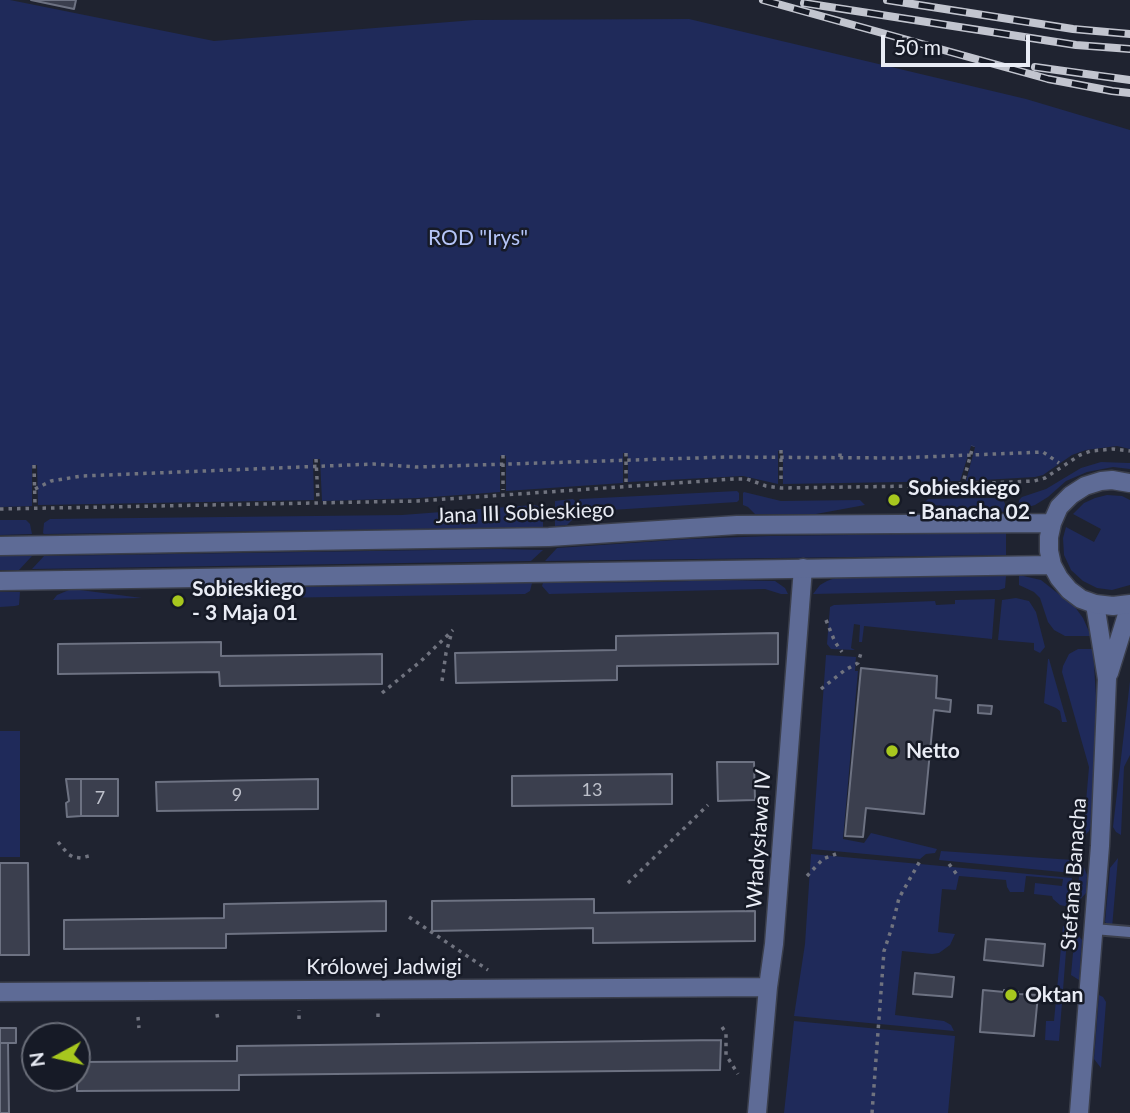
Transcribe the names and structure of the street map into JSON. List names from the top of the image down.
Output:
{
  "streets": {
    "street": [
      "Jana III Sobieskiego",
      "Władysława IV",
      "Stefana Banacha",
      "Królowej Jadwigi"
    ]
  },
  "crossings": [
    ["Władysława IV", "Królowej Jadwigi"]
  ],
  "parks": ["ROD \"Irys\""],
  "places": [
    "Sobieskiego - Banacha 02",
    "Sobieskiego - 3 Maja 01",
    "Netto",
    "Oktan"
  ],
  "house_numbers": ["13", "9", "7"],
  "scale_bar": "50 m",
  "north": "left"
}
